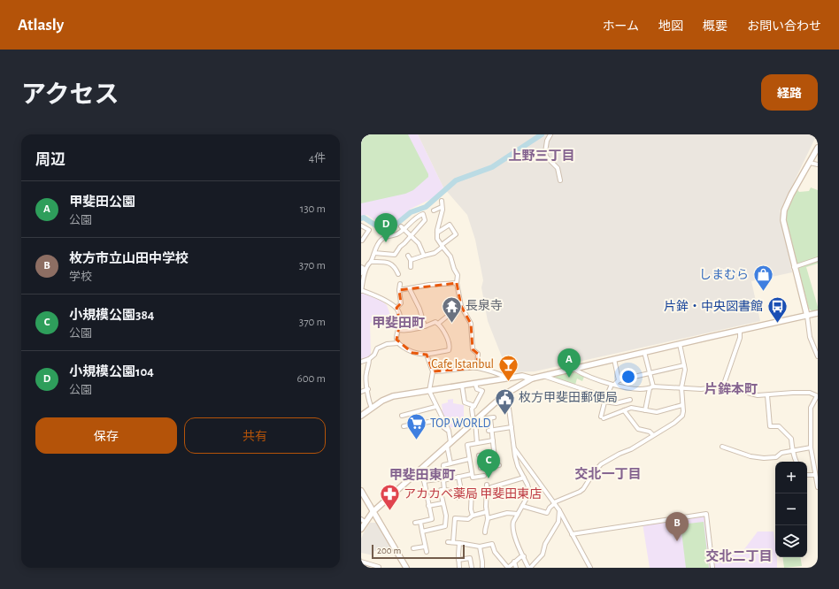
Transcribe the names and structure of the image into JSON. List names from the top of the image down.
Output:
{
  "districts": [
    "上野三丁目",
    "甲斐田町",
    "片鉾本町",
    "交北一丁目",
    "甲斐田東町",
    "交北二丁目"
  ],
  "places": {
    "shop": ["しまむら"],
    "temple": ["長泉寺"],
    "bus stop": ["片鉾・中央図書館"],
    "bar": ["Cafe Istanbul"],
    "public building": ["枚方甲斐田郵便局"],
    "supermarket": ["TOP WORLD"],
    "pharmacy": ["アカカベ薬局 甲斐田東店"]
  },
  "scale_bar": "200 m",
  "page": {
    "header": "Atlasly",
    "nav": [
      "ホーム",
      "地図",
      "概要",
      "お問い合わせ"
    ],
    "title": "アクセス",
    "buttons": [
      "経路",
      ["保存", "共有"]
    ],
    "heading": ["周辺", "4件"],
    "list": [
      {
        "mark": "A",
        "name": "甲斐田公園",
        "note": "公園",
        "value": "130 m"
      },
      {
        "mark": "B",
        "name": "枚方市立山田中学校",
        "note": "学校",
        "value": "370 m"
      },
      {
        "mark": "C",
        "name": "小規模公園384",
        "note": "公園",
        "value": "370 m"
      },
      {
        "mark": "D",
        "name": "小規模公園104",
        "note": "公園",
        "value": "600 m"
      }
    ],
    "pins": [
      "D",
      "A",
      "C",
      "B"
    ],
    "map_buttons": ["+", "−"],
    "scale": "200 m"
  }
}
